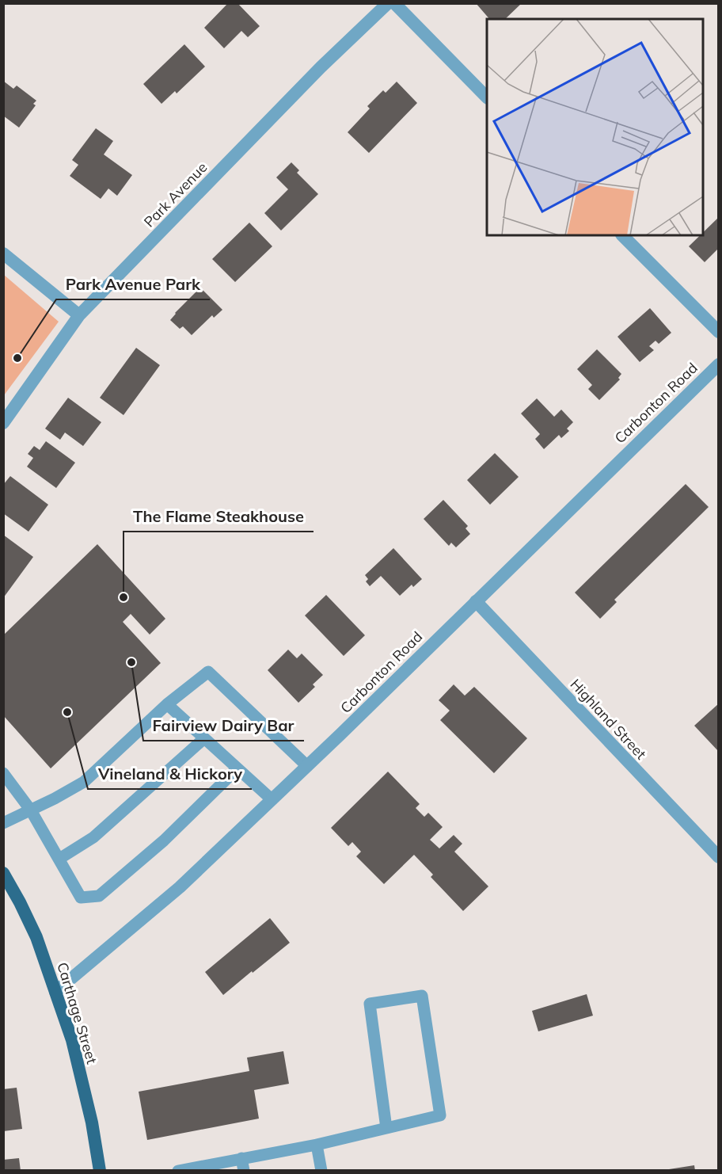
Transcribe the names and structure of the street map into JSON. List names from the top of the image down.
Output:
{
  "streets": {
    "main road": ["Carthage Street"],
    "street": ["Park Avenue", "Carbonton Road", "Highland Street"]
  },
  "crossings": [
    ["Carbonton Road", "Highland Street"],
    ["Carbonton Road", "Carthage Street"]
  ],
  "places": [
    "Park Avenue Park",
    "The Flame Steakhouse",
    "Fairview Dairy Bar",
    "Vineland & Hickory"
  ]
}
